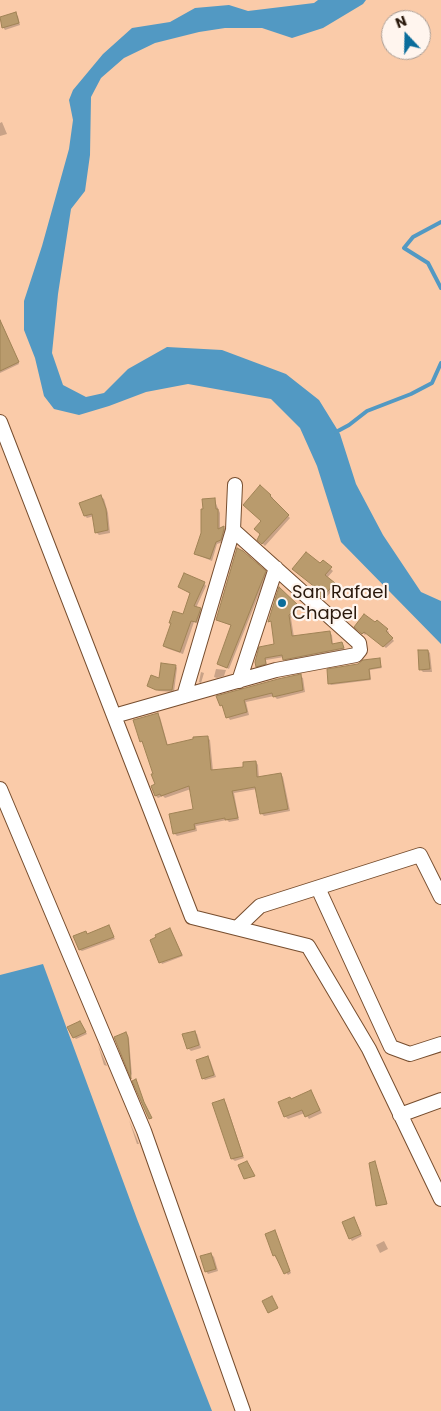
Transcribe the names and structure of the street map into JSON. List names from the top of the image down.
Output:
{
  "places": ["San Rafael Chapel"],
  "north": "top"
}
